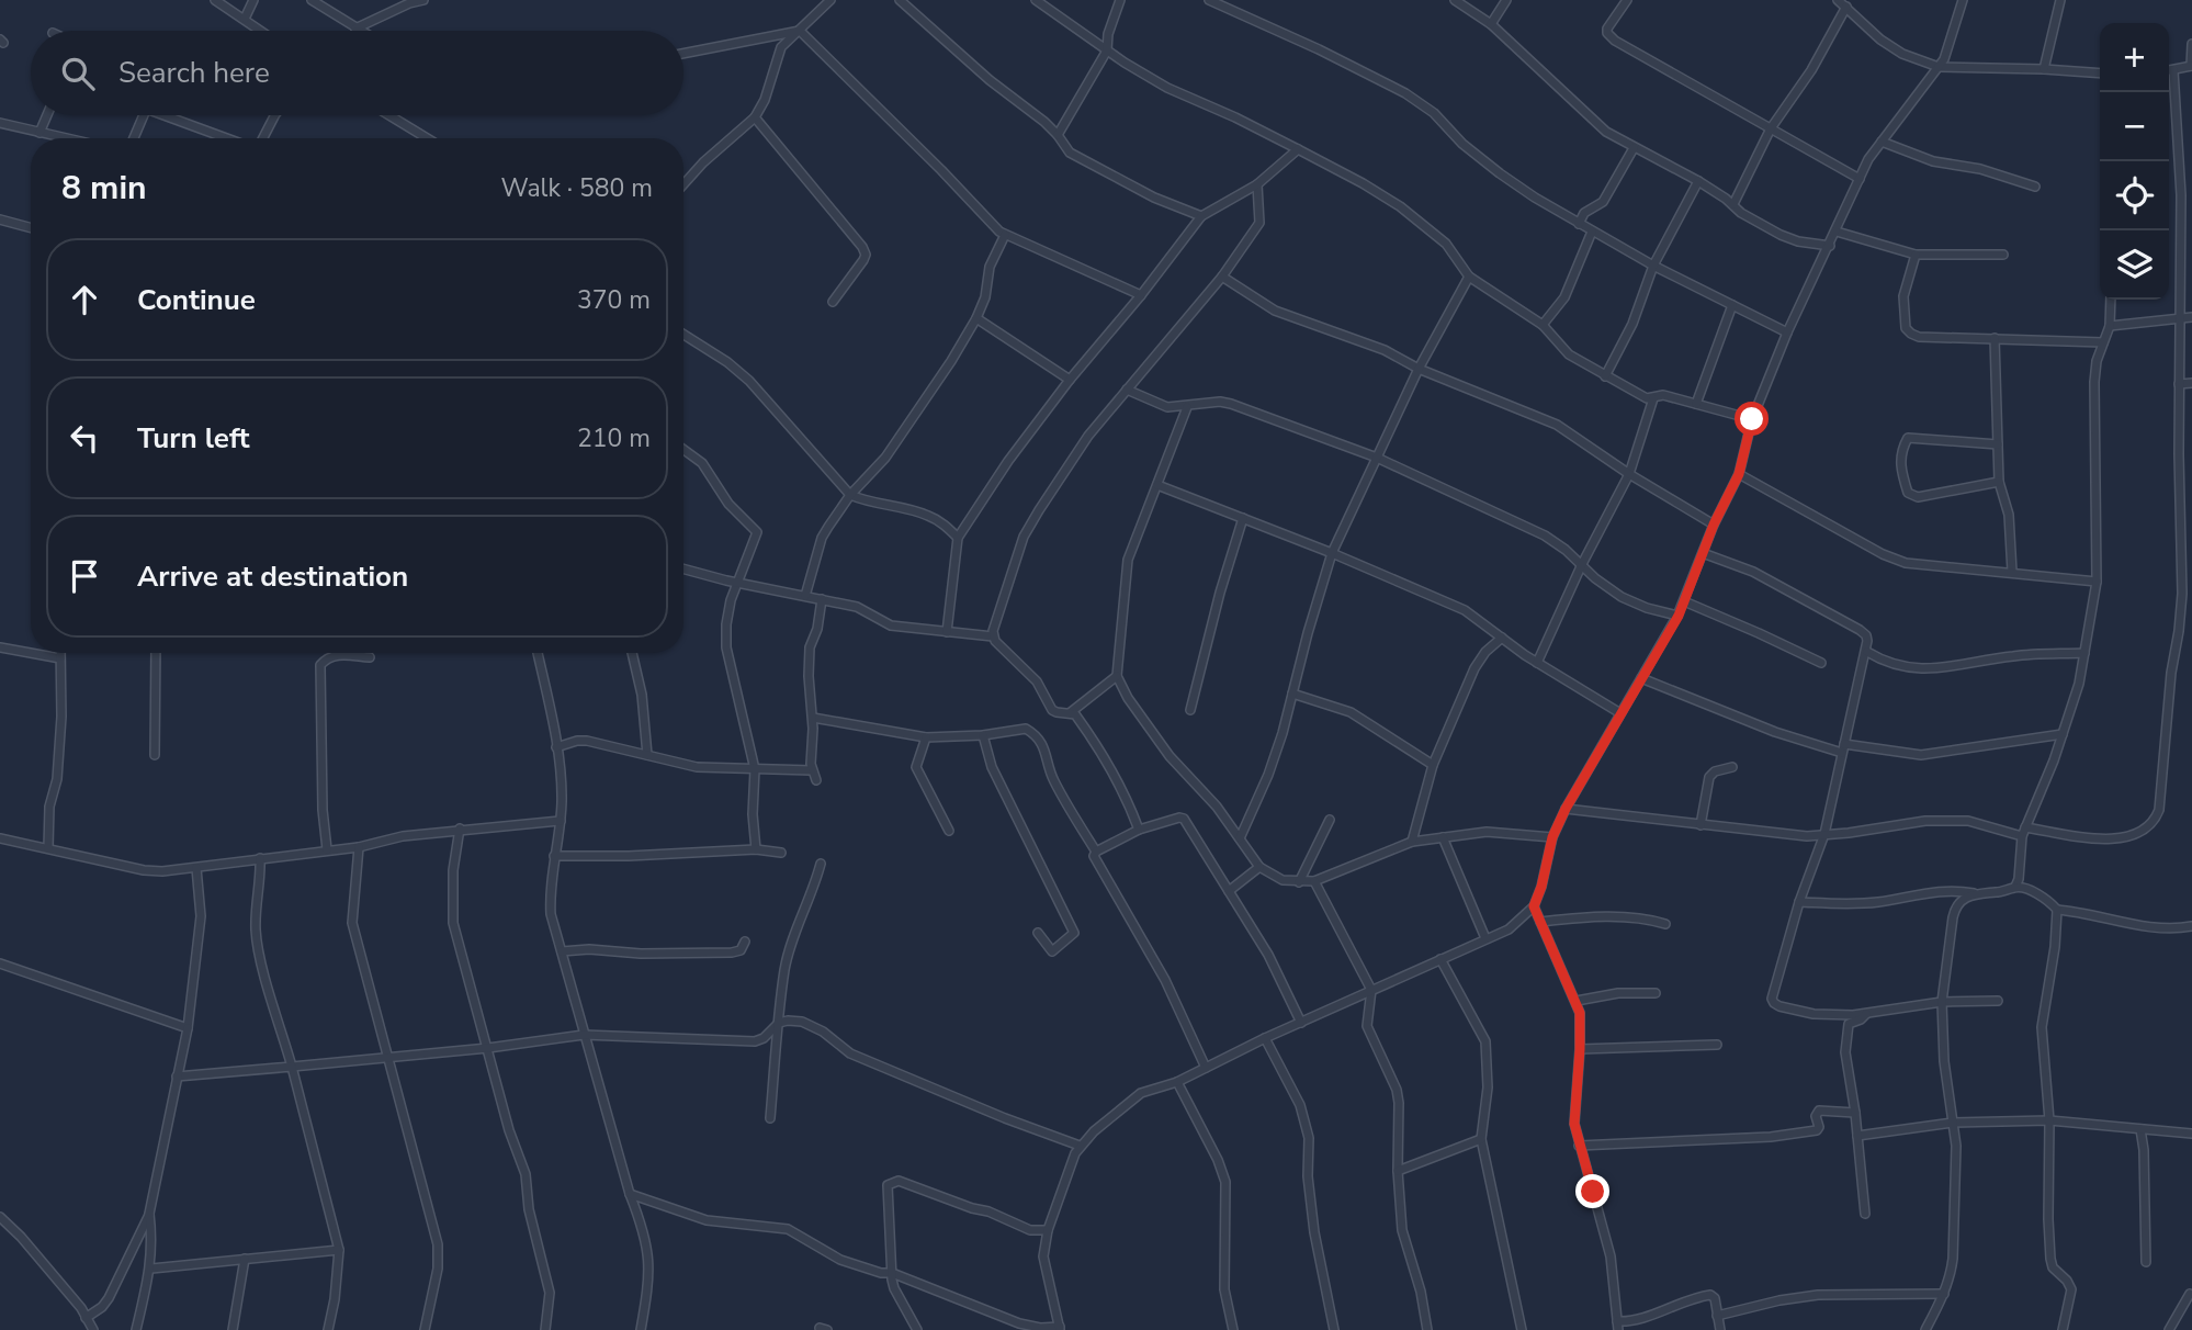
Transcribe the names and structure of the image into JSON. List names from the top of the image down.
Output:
{
  "page": {
    "map_buttons": ["+", "−"],
    "search": "Search here",
    "heading": ["8 min", "Walk · 580 m"],
    "list": [
      ["Continue", "370 m"],
      ["Turn left", "210 m"],
      "Arrive at destination"
    ]
  }
}
